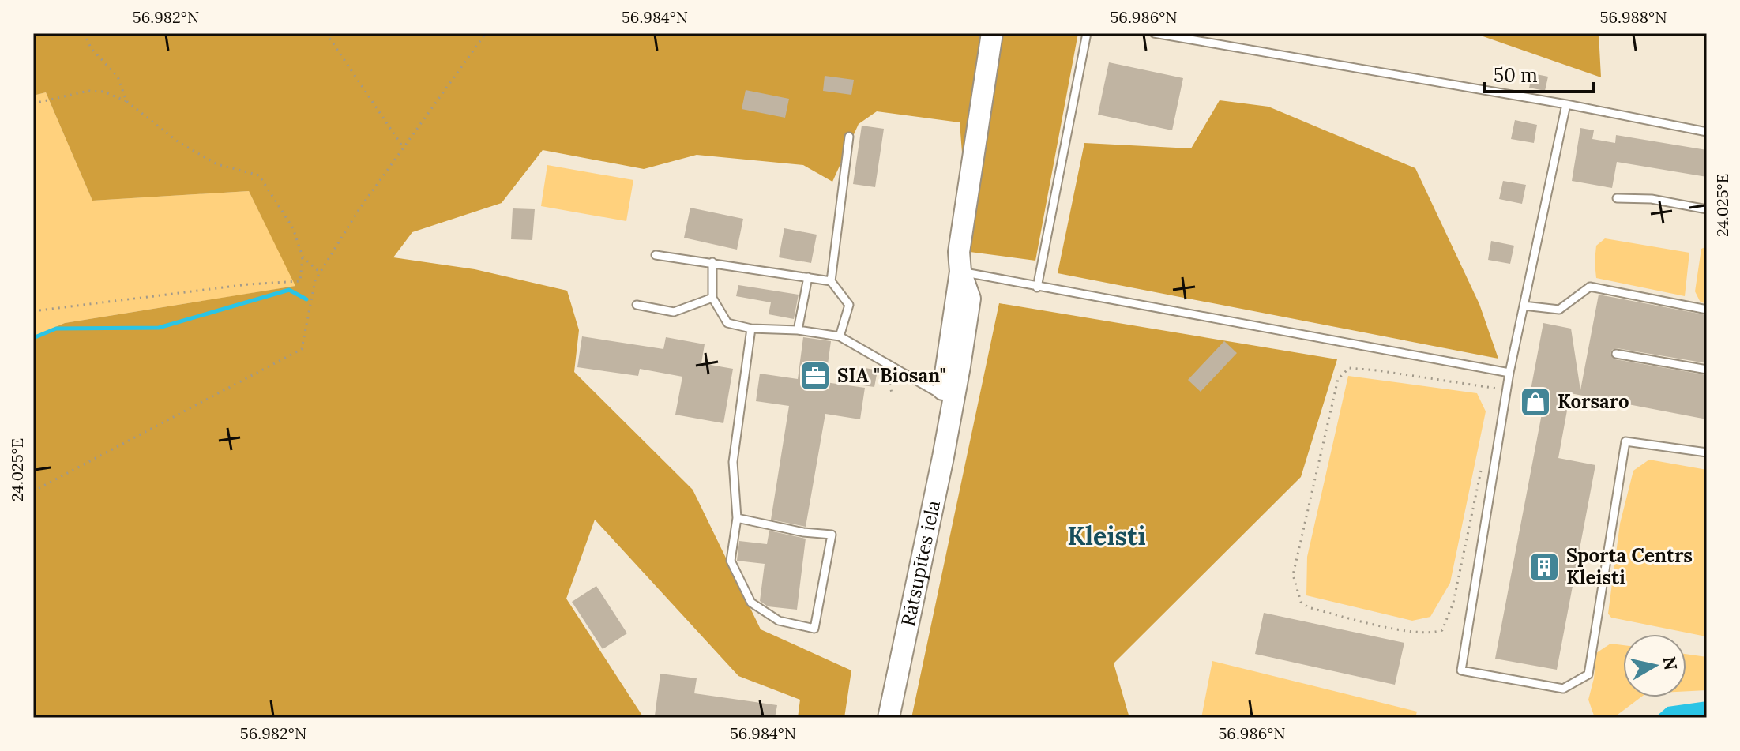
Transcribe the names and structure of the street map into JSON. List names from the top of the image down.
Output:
{
  "streets": {
    "street": ["Rātsupītes iela"]
  },
  "districts": ["Kleisti"],
  "places": {
    "office": ["SIA \"Biosan\""],
    "shop": ["Korsaro"],
    "building": ["Sporta Centrs Kleisti"]
  },
  "scale_bar": "50 m",
  "north": "right",
  "coordinates": [
    "56.982°N",
    "56.984°N",
    "56.986°N",
    "56.988°N",
    "24.025°E"
  ]
}
